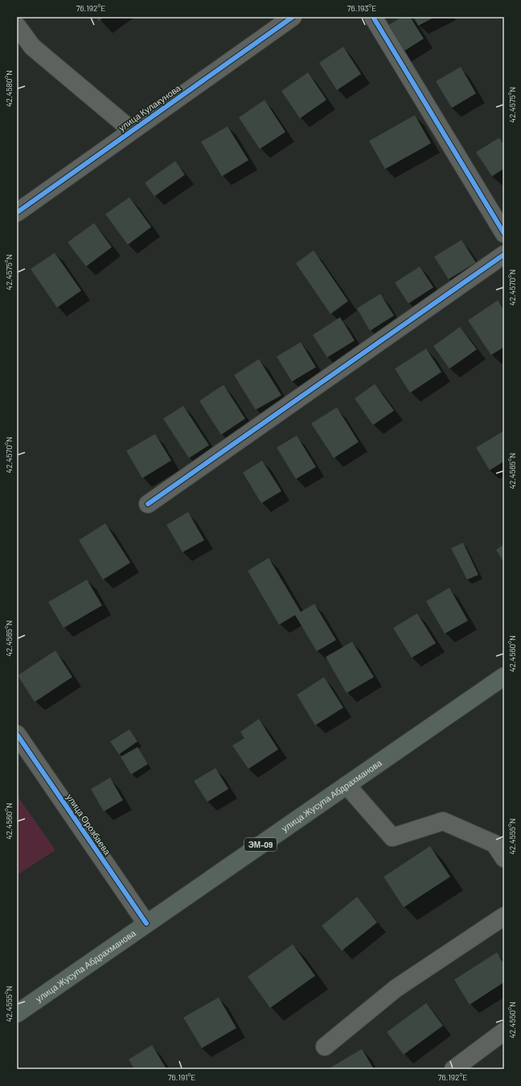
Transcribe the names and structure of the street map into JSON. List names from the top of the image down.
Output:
{
  "streets": {
    "highway": ["улица Жусупа Абдрахманова", "ЭМ-09"],
    "street": ["улица Кулакунова", "улица Орозбаева"]
  },
  "crossings": [
    ["улица Жусупа Абдрахманова", "улица Орозбаева"]
  ],
  "coordinates": [
    "76.192°E",
    "76.193°E",
    "42.4580°N",
    "42.4575°N",
    "42.4570°N",
    "42.4565°N",
    "42.4560°N",
    "42.4555°N",
    "42.4550°N",
    "76.191°E"
  ]
}
